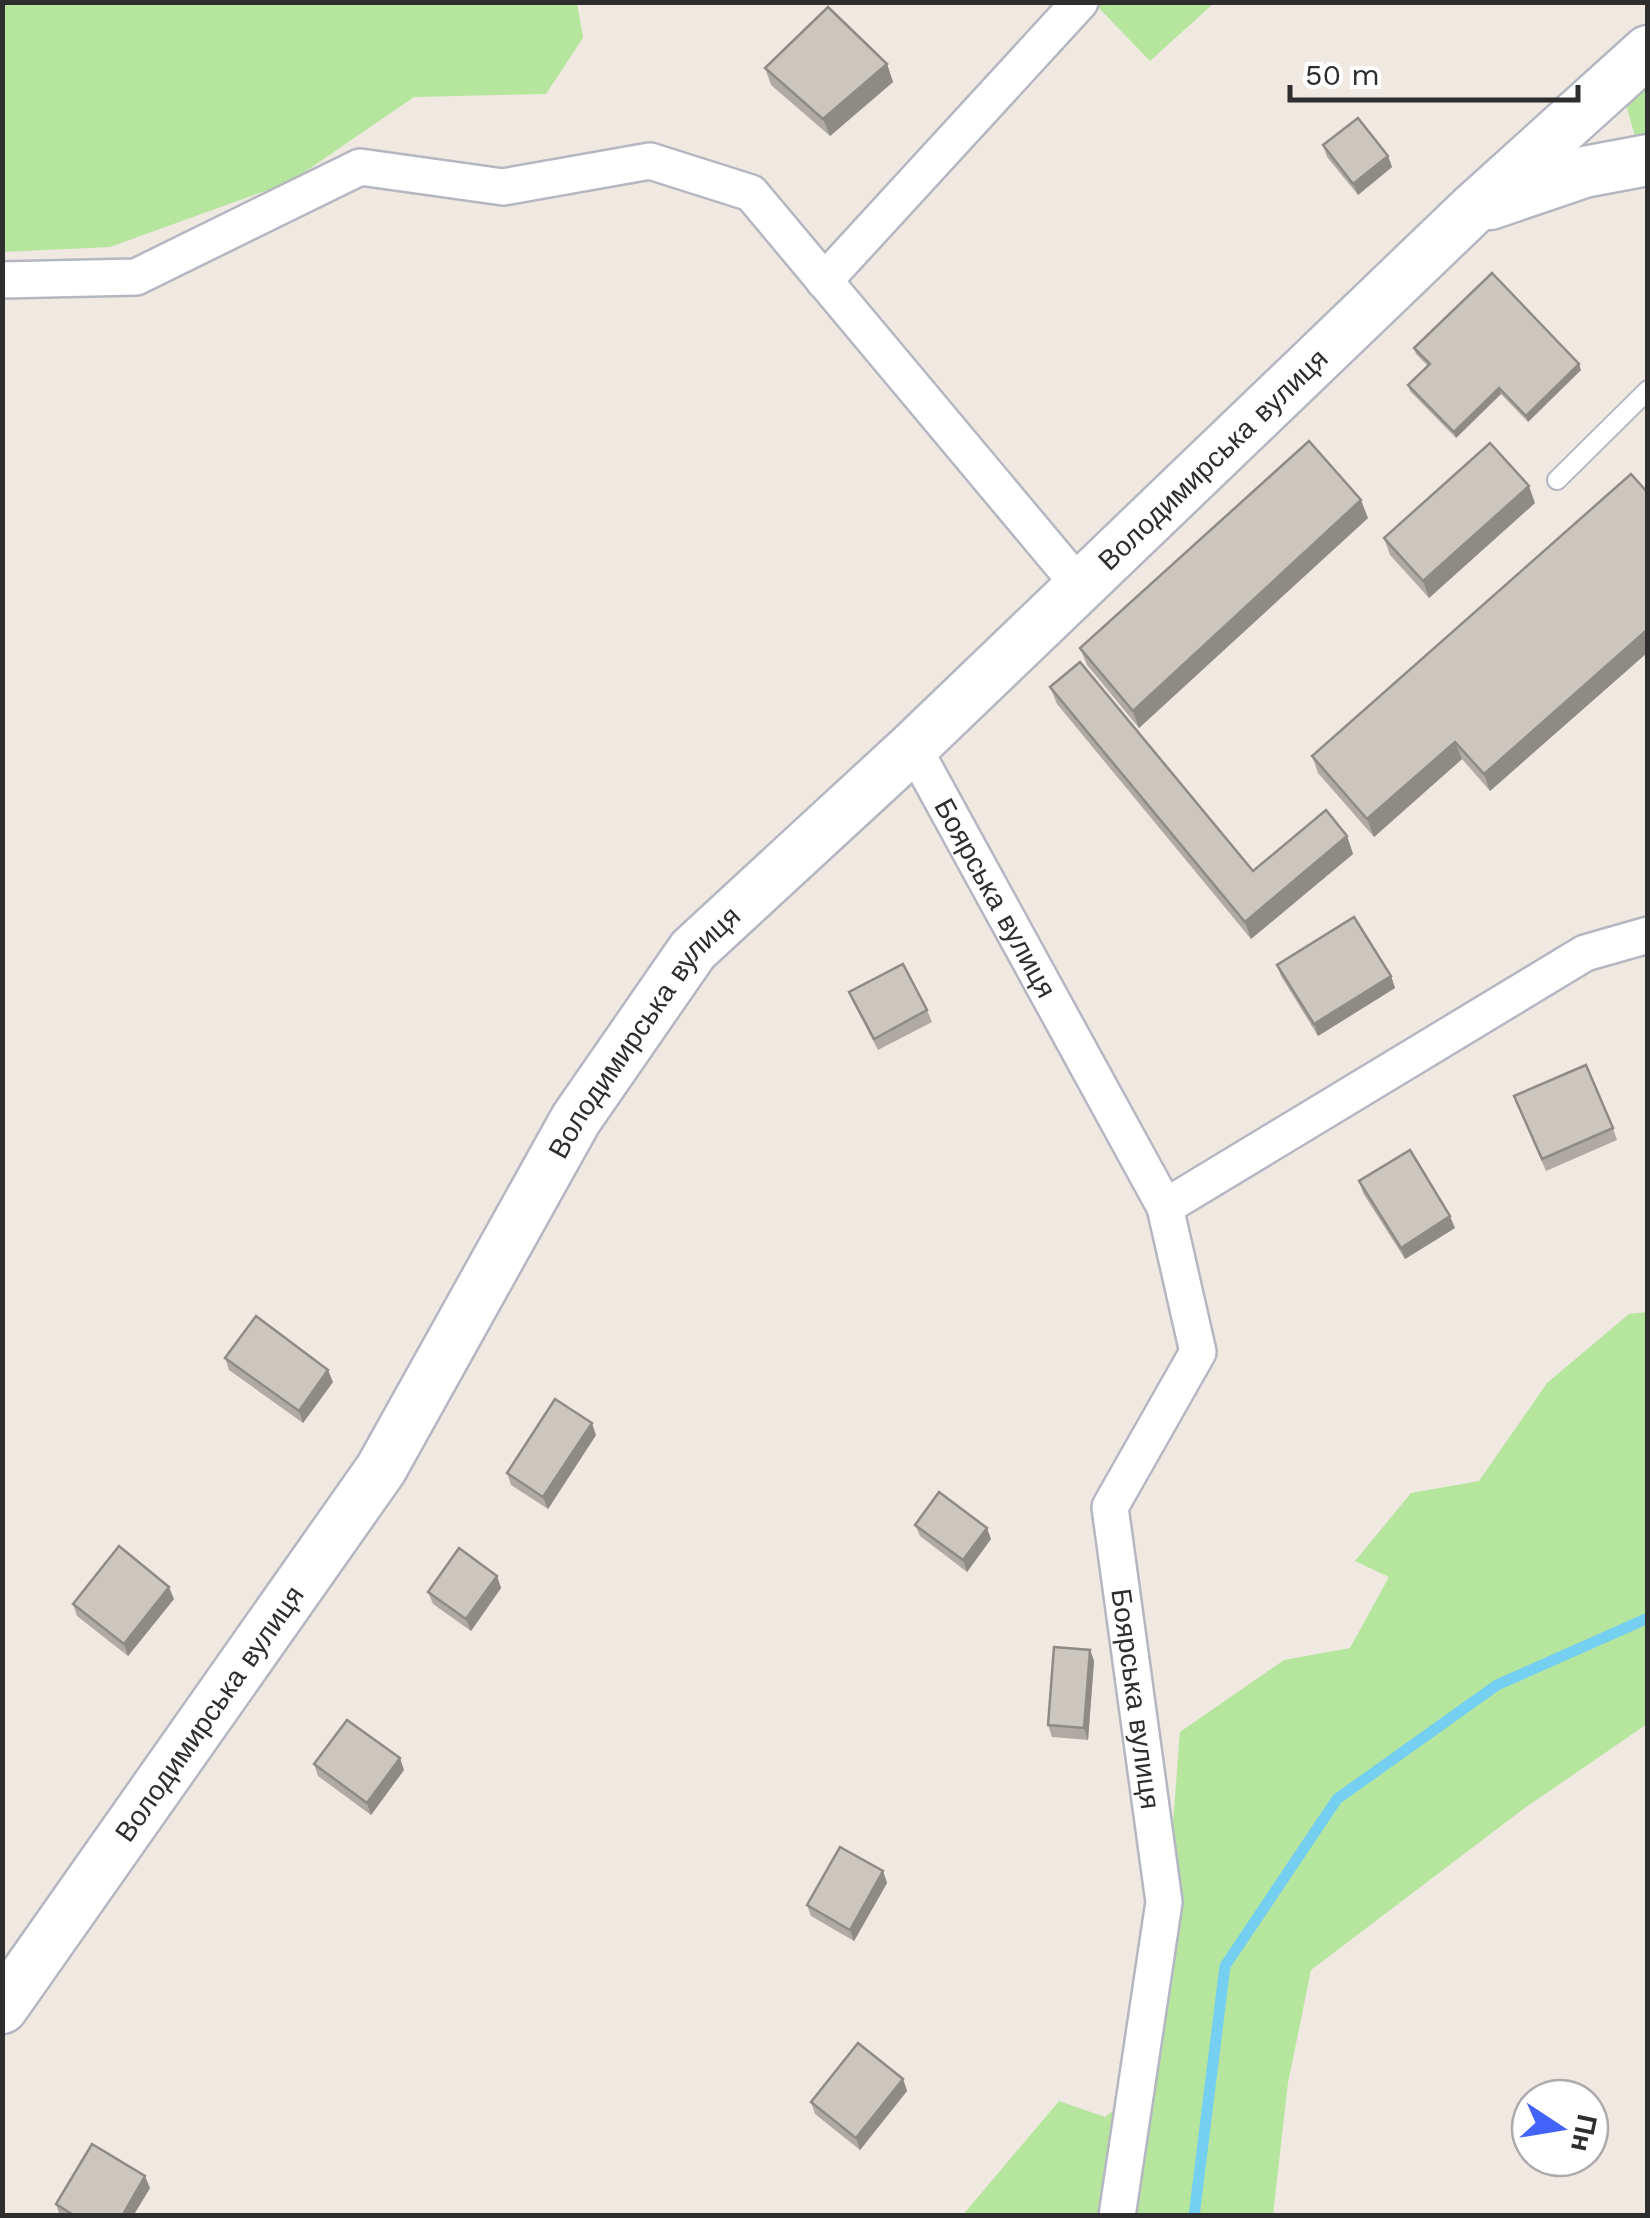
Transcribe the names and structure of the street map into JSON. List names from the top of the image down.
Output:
{
  "streets": {
    "street": ["Володимирська вулиця", "Боярська вулиця"]
  },
  "crossings": [
    ["Володимирська вулиця", "Боярська вулиця"]
  ],
  "scale_bar": "50 m",
  "north": "right"
}
